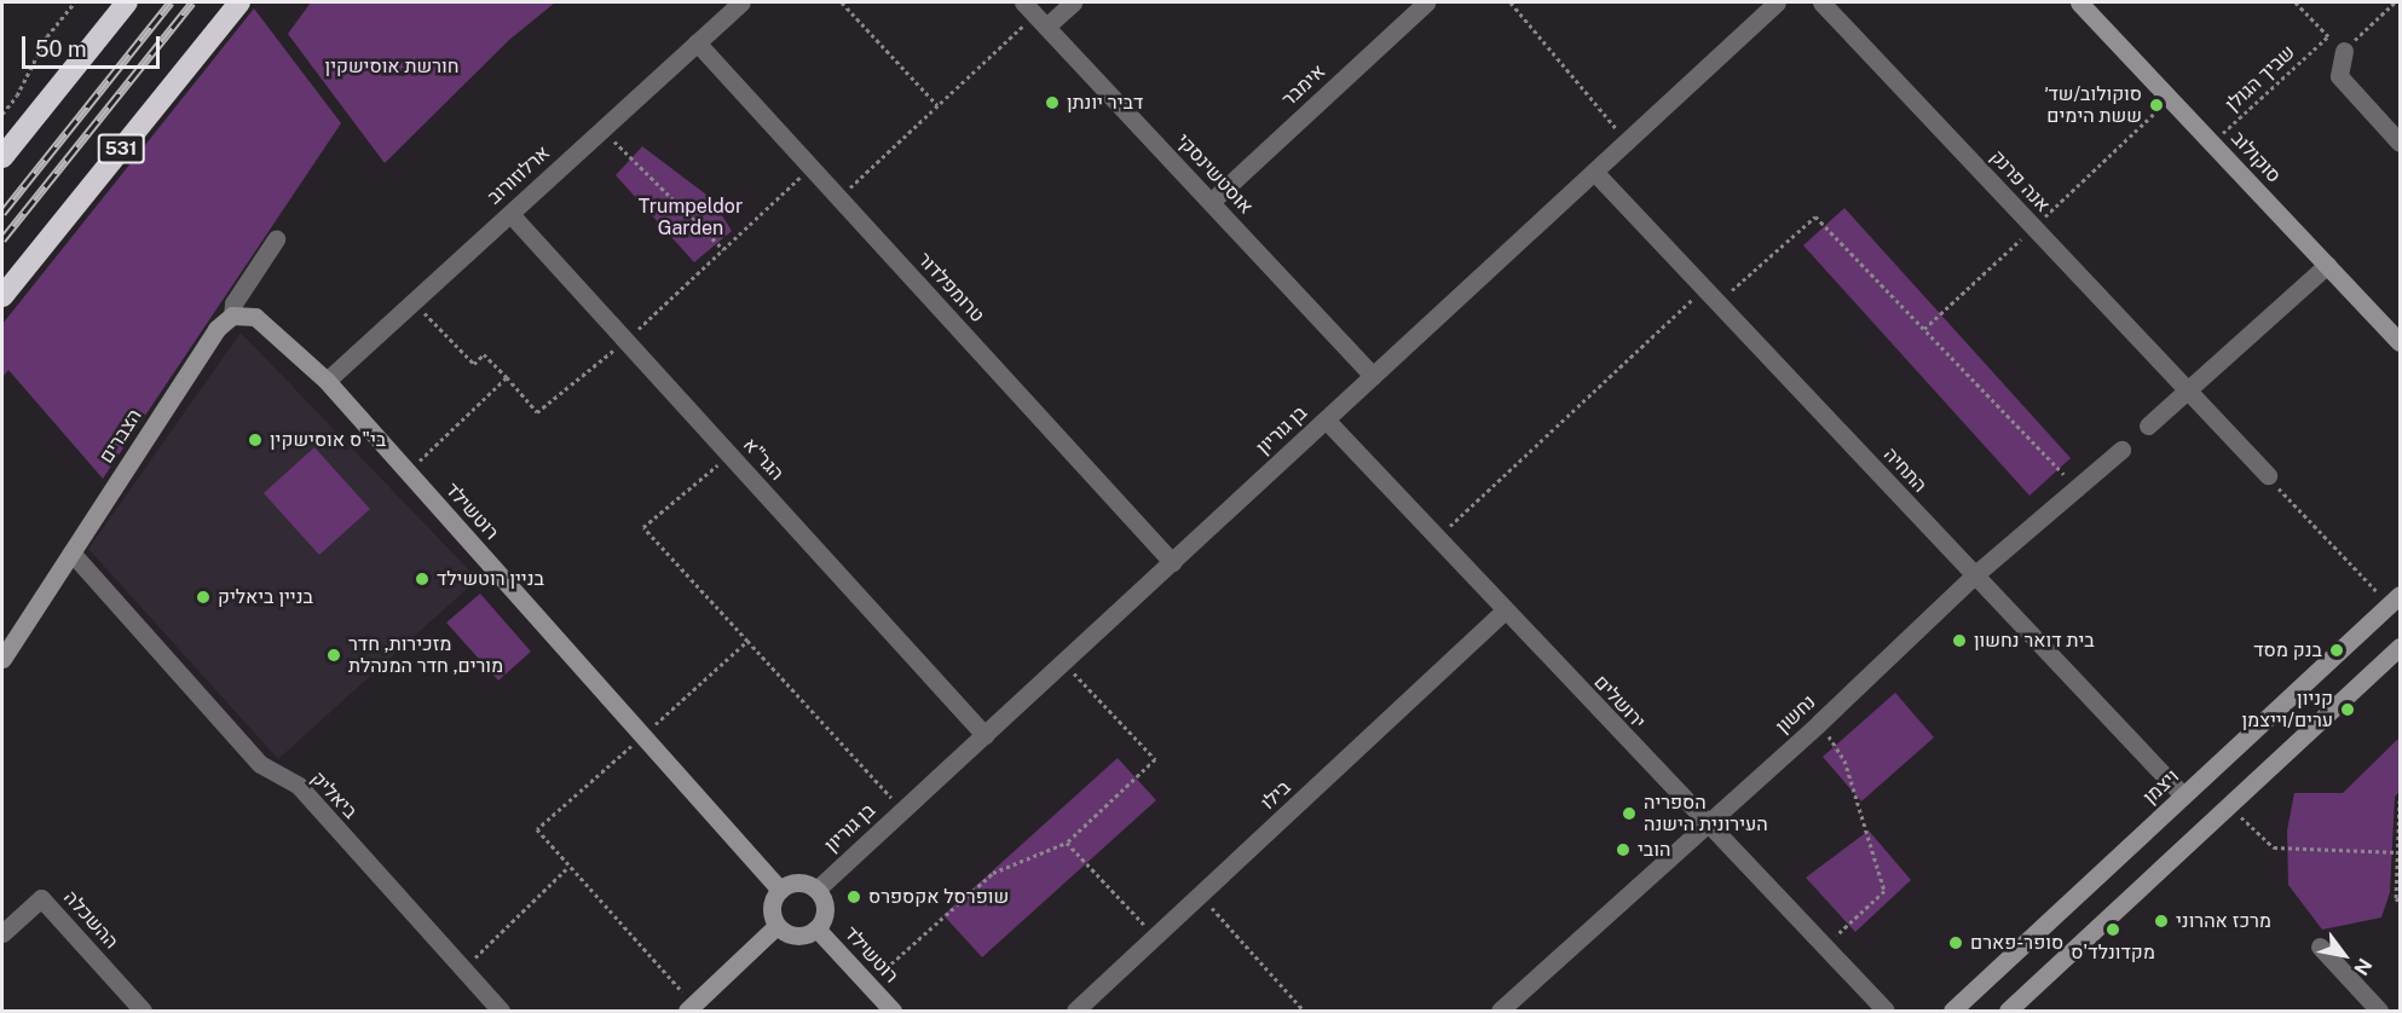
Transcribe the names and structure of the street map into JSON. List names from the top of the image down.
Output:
{
  "streets": {
    "highway": ["531"],
    "street": [
      "אימבר",
      "סוקולוב",
      "אוסטשינסקי",
      "ארלוזורוב",
      "אנה פרנק",
      "טרומפלדור",
      "בן גוריון",
      "הצברים",
      "הגר\"א",
      "התחיה",
      "רוטשילד",
      "ירושלים",
      "נחשון",
      "ויצמן",
      "ביאליק",
      "בילו",
      "ההשכלה"
    ],
    "path": ["שביך הגולן"]
  },
  "crossings": [
    ["שביך הגולן", "סוקולוב"],
    ["אימבר", "אוסטשינסקי"],
    ["אוסטשינסקי", "בן גוריון"],
    ["ארלוזורוב", "טרומפלדור"],
    ["ארלוזורוב", "הגר\"א"],
    ["ארלוזורוב", "רוטשילד"],
    ["טרומפלדור", "בן גוריון"],
    ["בן גוריון", "הגר\"א"],
    ["בן גוריון", "התחיה"],
    ["בן גוריון", "רוטשילד"],
    ["בן גוריון", "ירושלים"],
    ["הצברים", "רוטשילד"],
    ["הצברים", "ביאליק"],
    ["התחיה", "נחשון"],
    ["התחיה", "ויצמן"],
    ["ירושלים", "נחשון"],
    ["ירושלים", "בילו"]
  ],
  "parks": ["חורשת אוסישקין", "Trumpeldor Garden"],
  "places": [
    "דביר יונתן",
    "סוקולוב/שד׳ ששת הימים",
    "בי\"ס אוסישקין",
    "בניין רוטשילד",
    "בניין ביאליק",
    "בית דואר נחשון",
    "בנק מסד",
    "מזכירות, חדר מורים, חדר המנהלת",
    "קניון ערים/וייצמן",
    "הספריה העירונית הישנה",
    "הובי",
    "שופרסל אקספרס",
    "מרכז אהרוני",
    "מקדונלד'ס",
    "סופר-פארם"
  ],
  "scale_bar": "50 m",
  "north": "bottom right"
}
